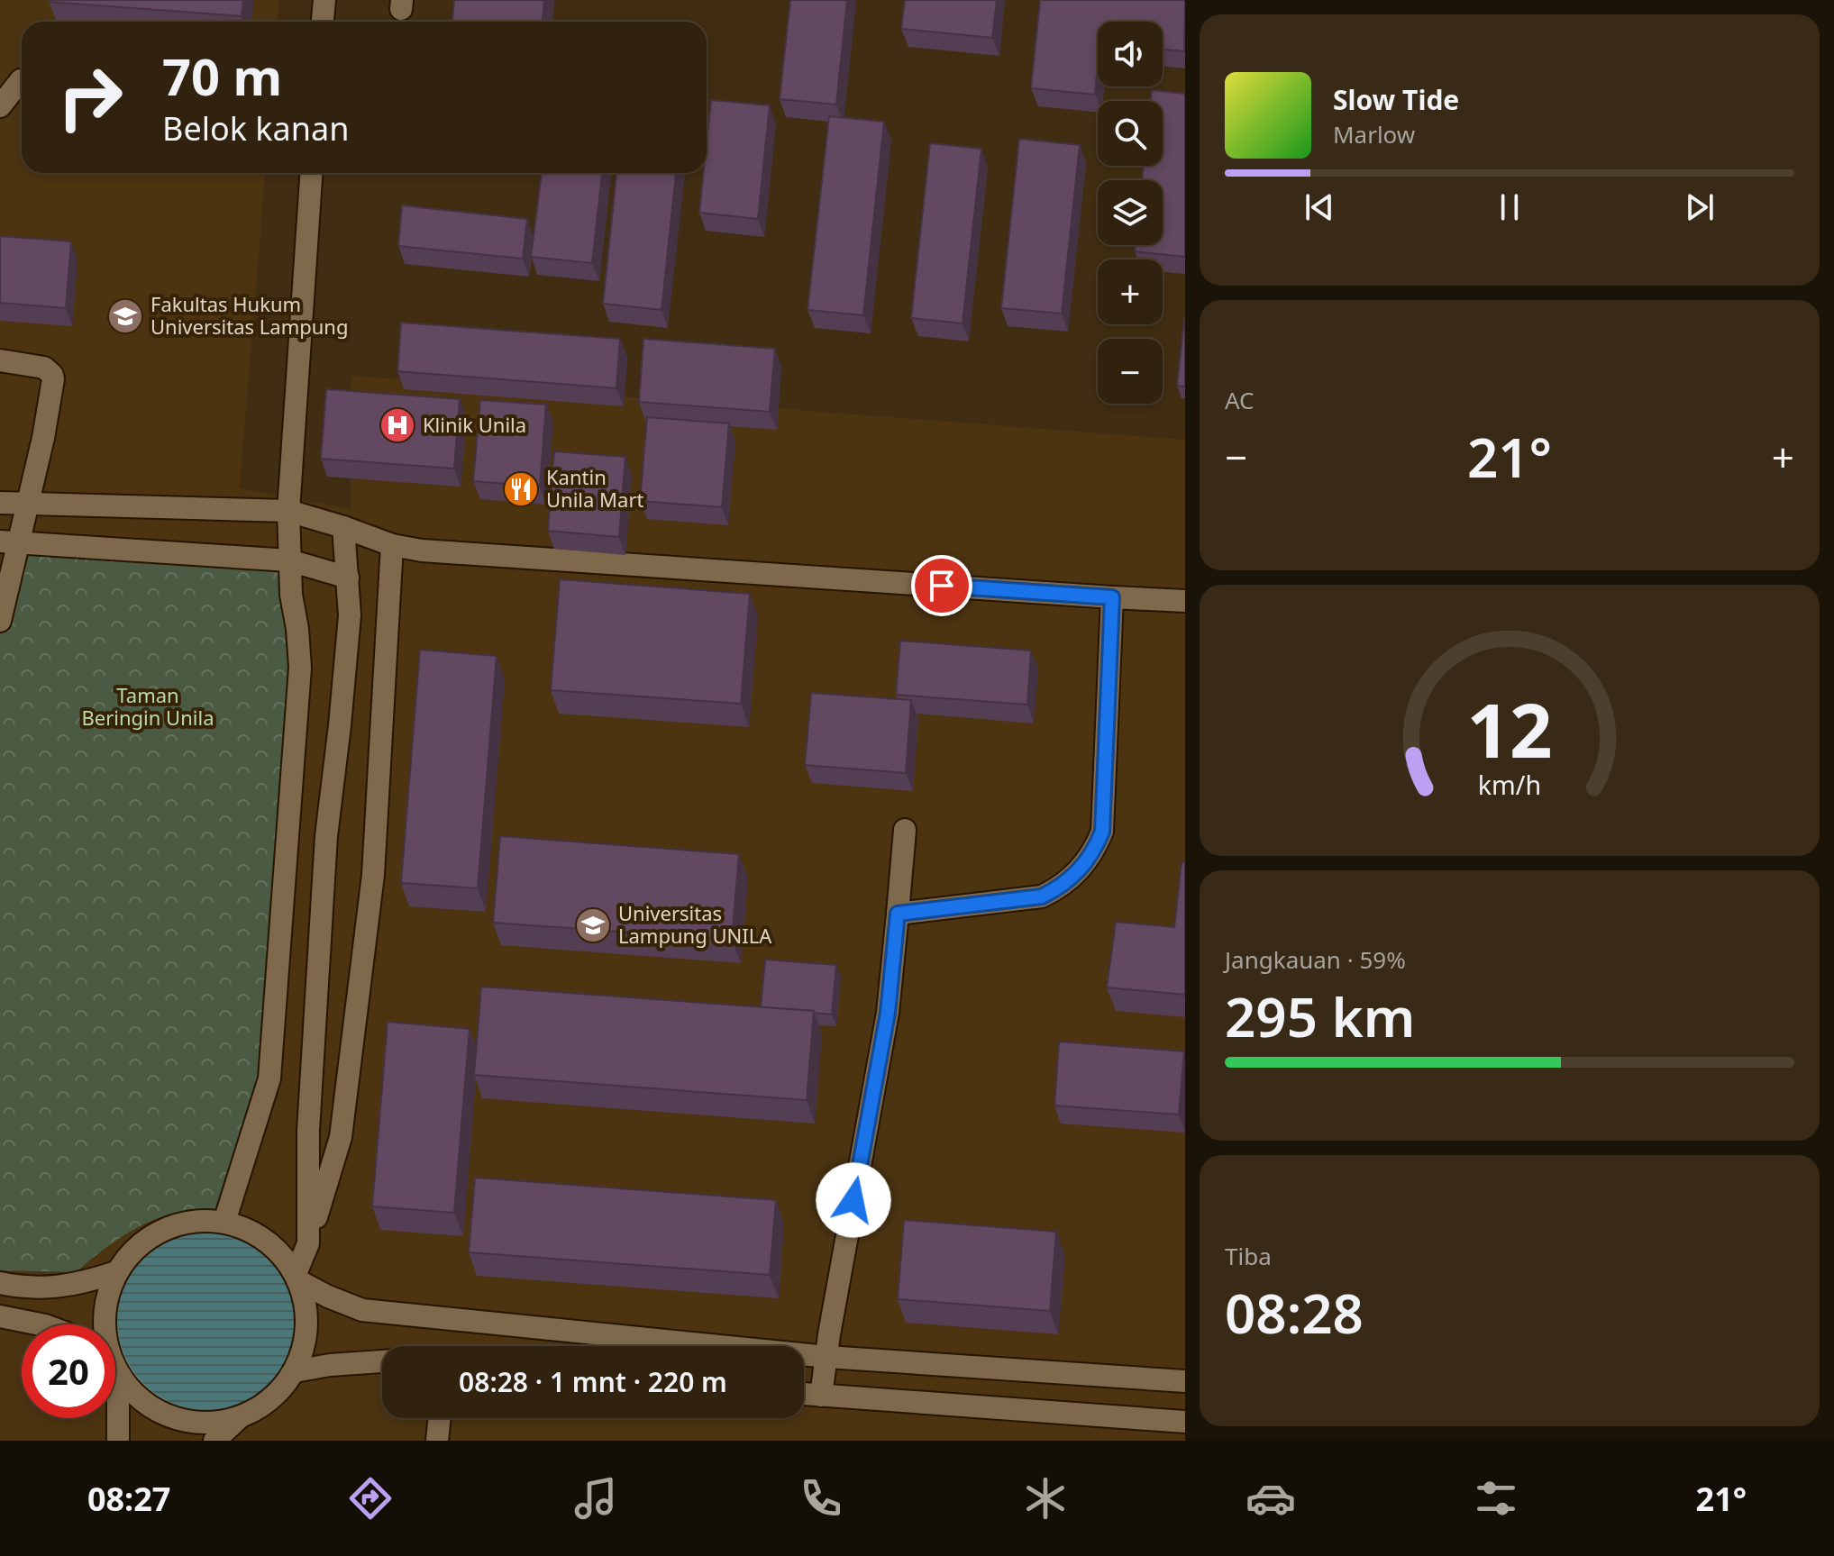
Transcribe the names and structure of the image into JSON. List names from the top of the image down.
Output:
{
  "parks": ["Taman Beringin Unila"],
  "places": {
    "school or university": ["Fakultas Hukum Universitas Lampung", "Universitas Lampung UNILA"],
    "hospital": ["Klinik Unila"],
    "restaurant": ["Kantin Unila Mart"]
  },
  "page": {
    "map_buttons": ["+", "−"],
    "turn": ["70 m", "Belok kanan"],
    "song": ["Slow Tide", "Marlow"],
    "tile": [
      "AC",
      ["Jangkauan · 59%", "295 km"],
      ["Tiba", "08:28"]
    ],
    "heat": ["−", "21°", "+"],
    "limit": "20",
    "trip": "08:28 · 1 mnt · 220 m",
    "tabs": ["08:27", "21°"],
    "gauge": ["12", "km/h"]
  }
}
